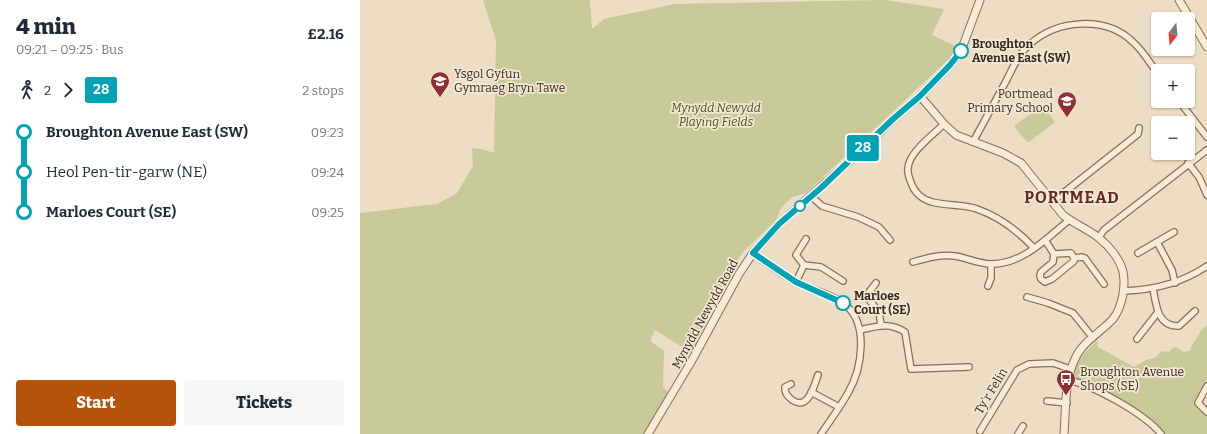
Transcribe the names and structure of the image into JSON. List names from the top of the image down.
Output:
{
  "streets": {
    "street": ["Mynydd Newydd Road", "Ty'r Felin"]
  },
  "districts": ["PORTMEAD"],
  "parks": ["Mynydd Newydd Playing Fields"],
  "places": {
    "other": ["Broughton Avenue East (SW)", "Marloes Court (SE)"],
    "school or university": ["Ysgol Gyfun Gymraeg Bryn Tawe", "Portmead Primary School"],
    "bus stop": ["Broughton Avenue Shops (SE)"]
  },
  "lines": ["bus line 28"],
  "north": "bottom",
  "page": {
    "heading": ["4 min", "09:21 – 09:25 · Bus", "£2.16"],
    "on_map": "28",
    "map_buttons": ["+", "−"],
    "legs": ["2", "28", "2 stops"],
    "list": [
      {
        "name": "Broughton Avenue East (SW)",
        "value": "09:23"
      },
      {
        "name": "Heol Pen-tir-garw (NE)",
        "value": "09:24"
      },
      {
        "name": "Marloes Court (SE)",
        "value": "09:25"
      }
    ],
    "buttons": ["Start", "Tickets"]
  }
}
